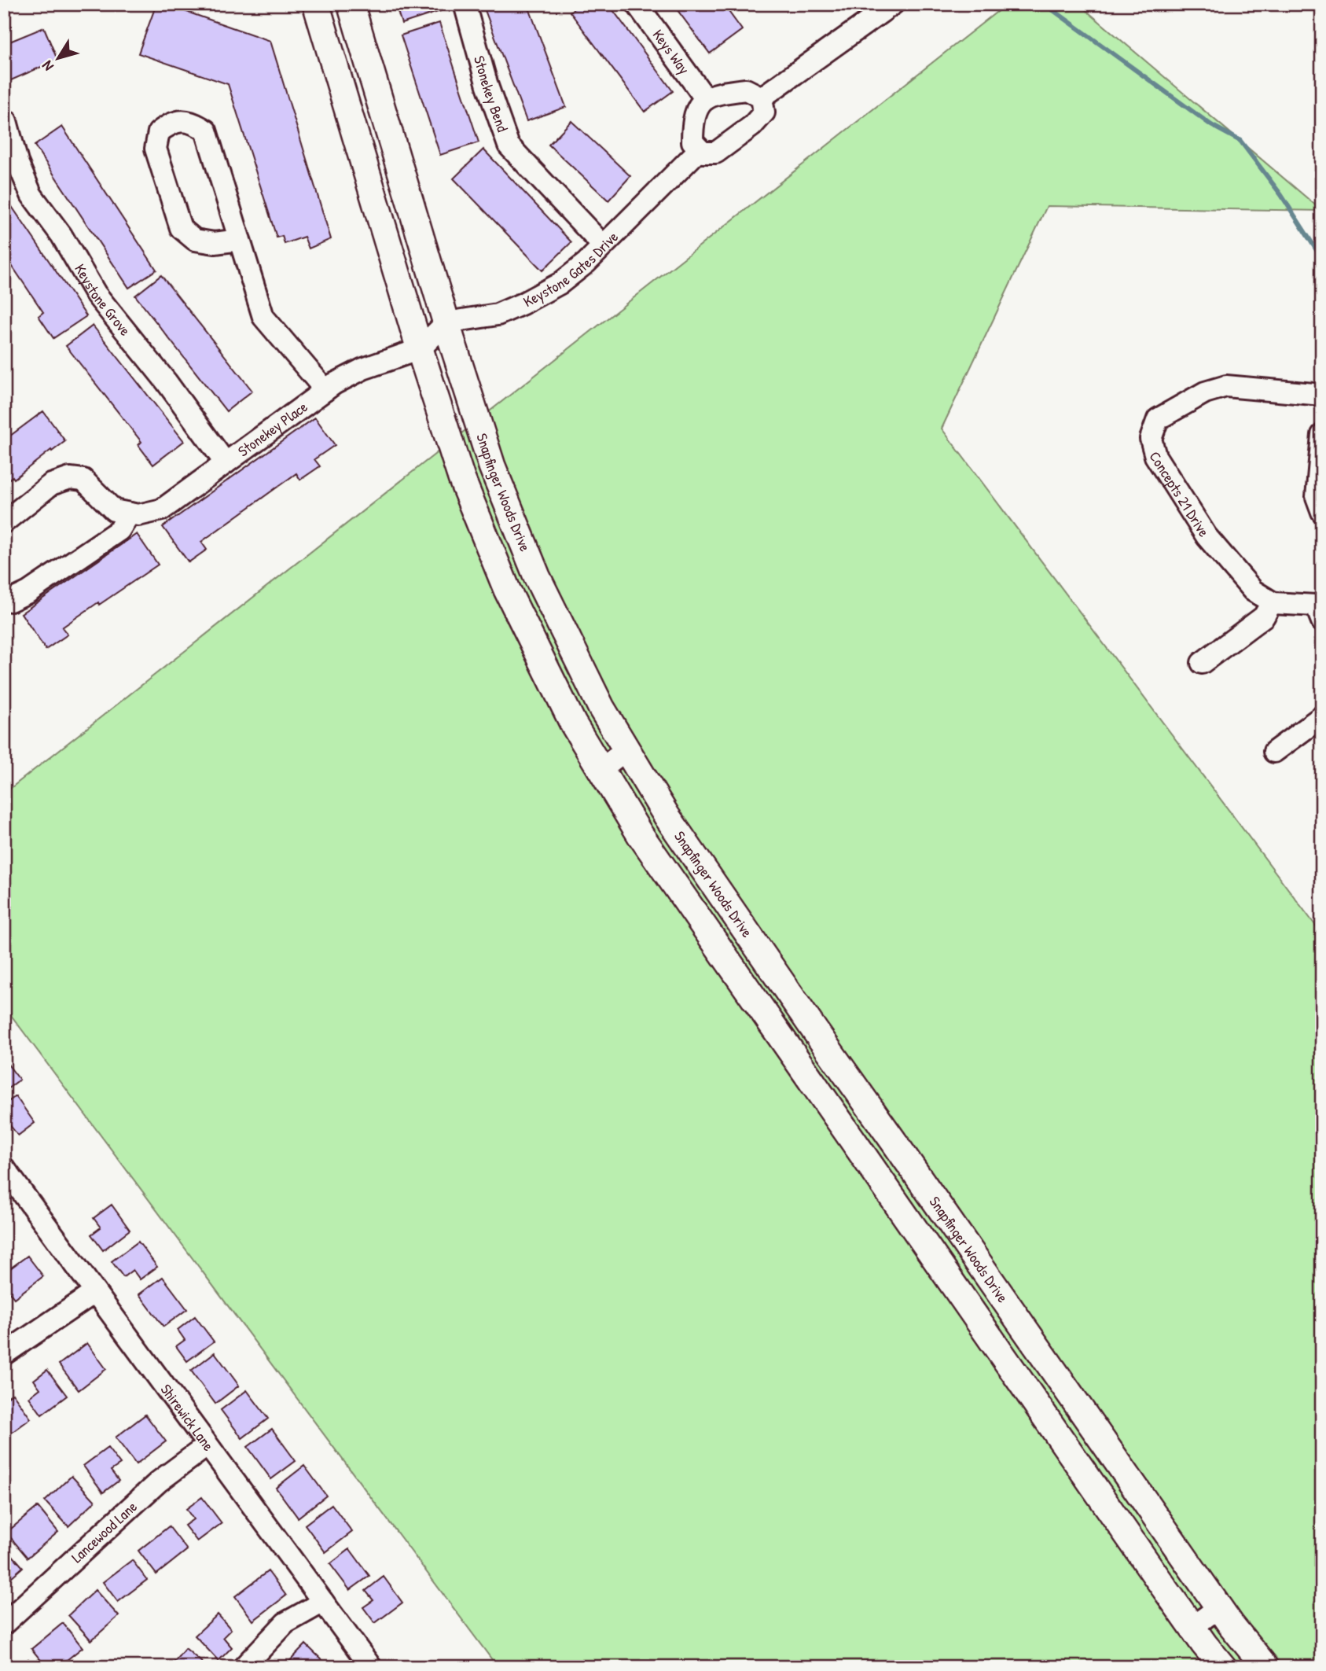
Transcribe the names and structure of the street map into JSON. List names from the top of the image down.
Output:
{
  "streets": {
    "main road": ["Snapfinger Woods Drive"],
    "street": [
      "Keys Way",
      "Stonekey Bend",
      "Keystone Gates Drive",
      "Keystone Grove",
      "Stonekey Place",
      "Concepts 21 Drive",
      "Shirewick Lane",
      "Lancewood Lane"
    ]
  },
  "crossings": [
    ["Keys Way", "Keystone Gates Drive"],
    ["Stonekey Bend", "Keystone Gates Drive"],
    ["Keystone Gates Drive", "Snapfinger Woods Drive"],
    ["Keystone Grove", "Stonekey Place"],
    ["Shirewick Lane", "Lancewood Lane"]
  ],
  "north": "bottom left"
}
